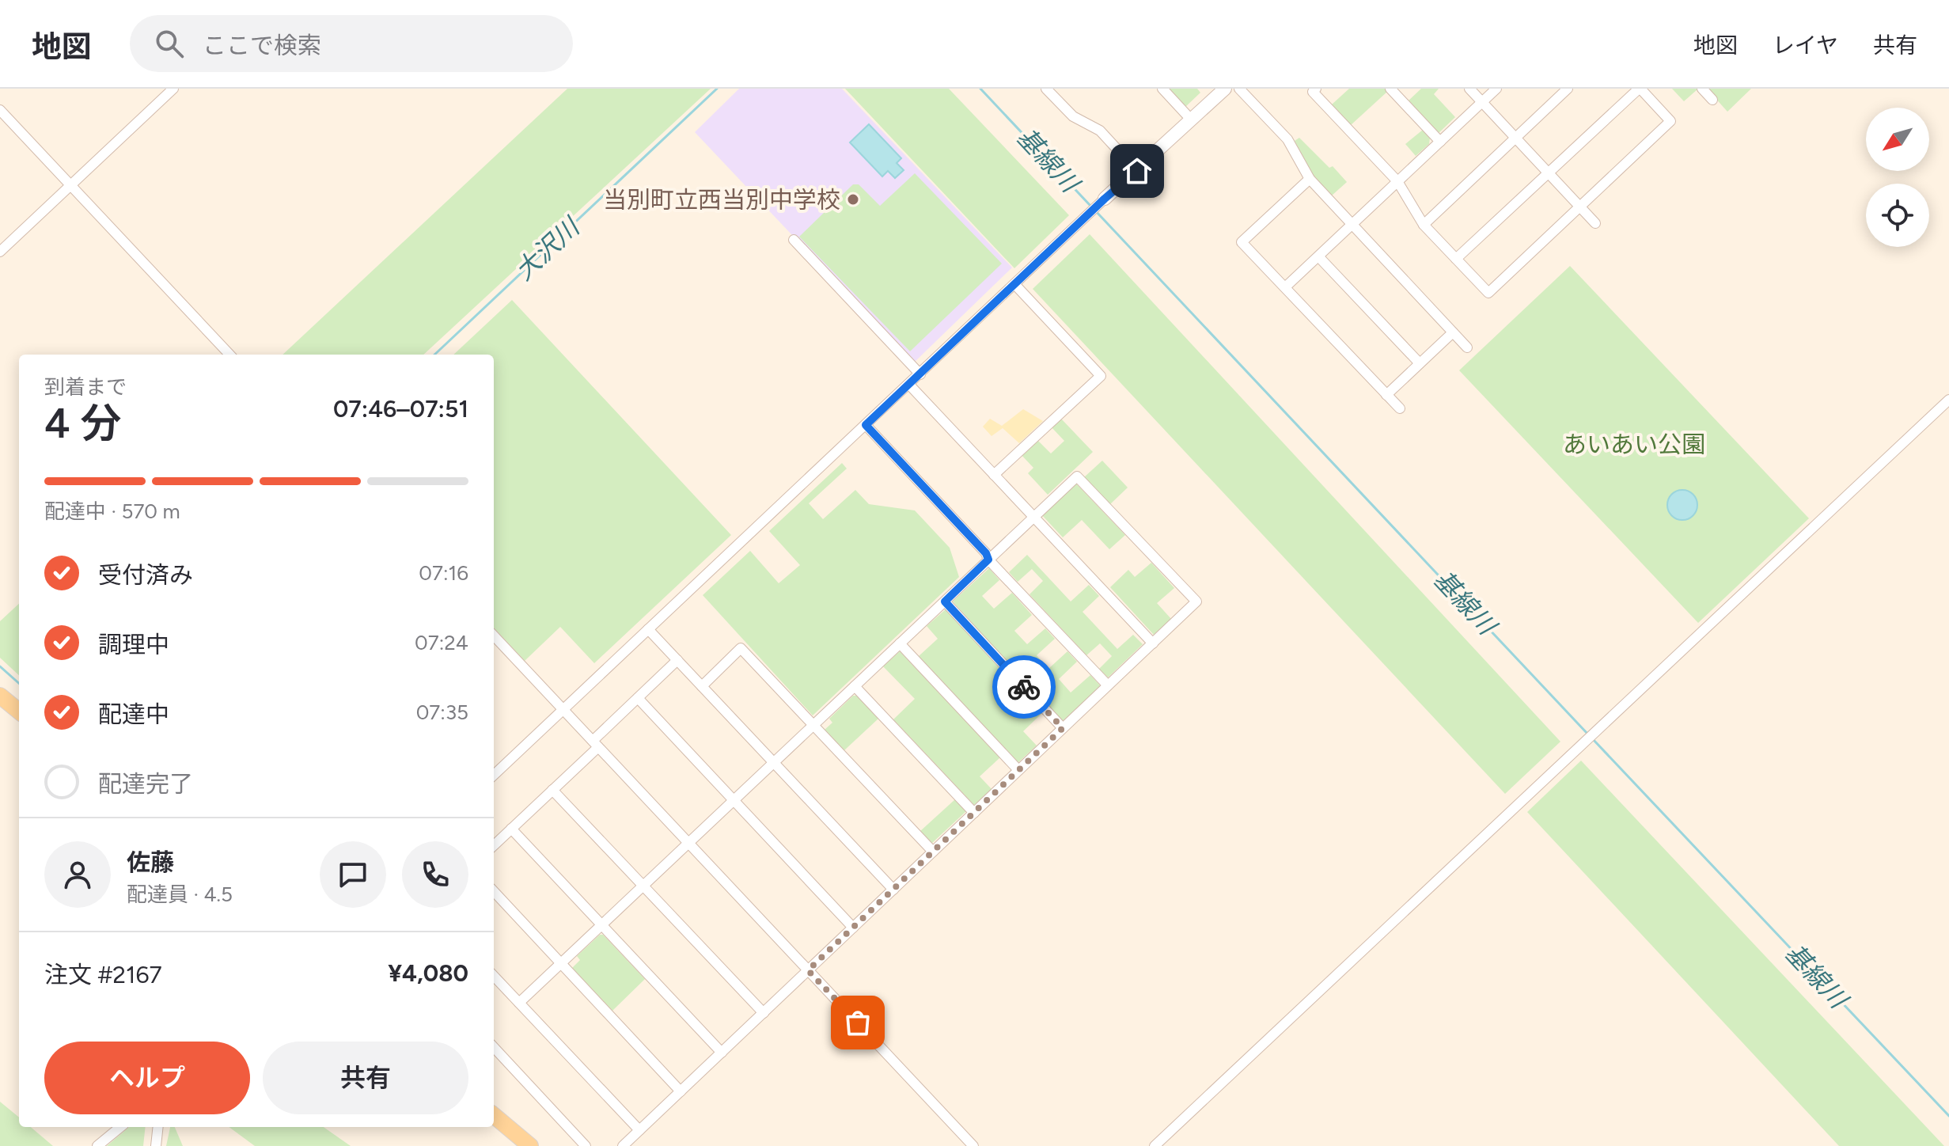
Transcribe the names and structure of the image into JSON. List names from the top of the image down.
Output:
{
  "water": ["基線川", "大沢川"],
  "parks": ["あいあい公園"],
  "places": ["当別町立西当別中学校"],
  "north": "bottom left",
  "page": {
    "header": "地図",
    "search": "ここで検索",
    "nav": ["地図", "レイヤ", "共有"],
    "heading": ["4 分", "到着まで", "07:46–07:51"],
    "panel": [
      "佐藤",
      "配達員 · 4.5",
      "注文 #2167",
      "¥4,080"
    ],
    "bar": "配達中 · 570 m",
    "list": [
      ["受付済み", "07:16"],
      ["調理中", "07:24"],
      ["配達中", "07:35"],
      "配達完了"
    ],
    "buttons": ["ヘルプ", "共有"]
  }
}
